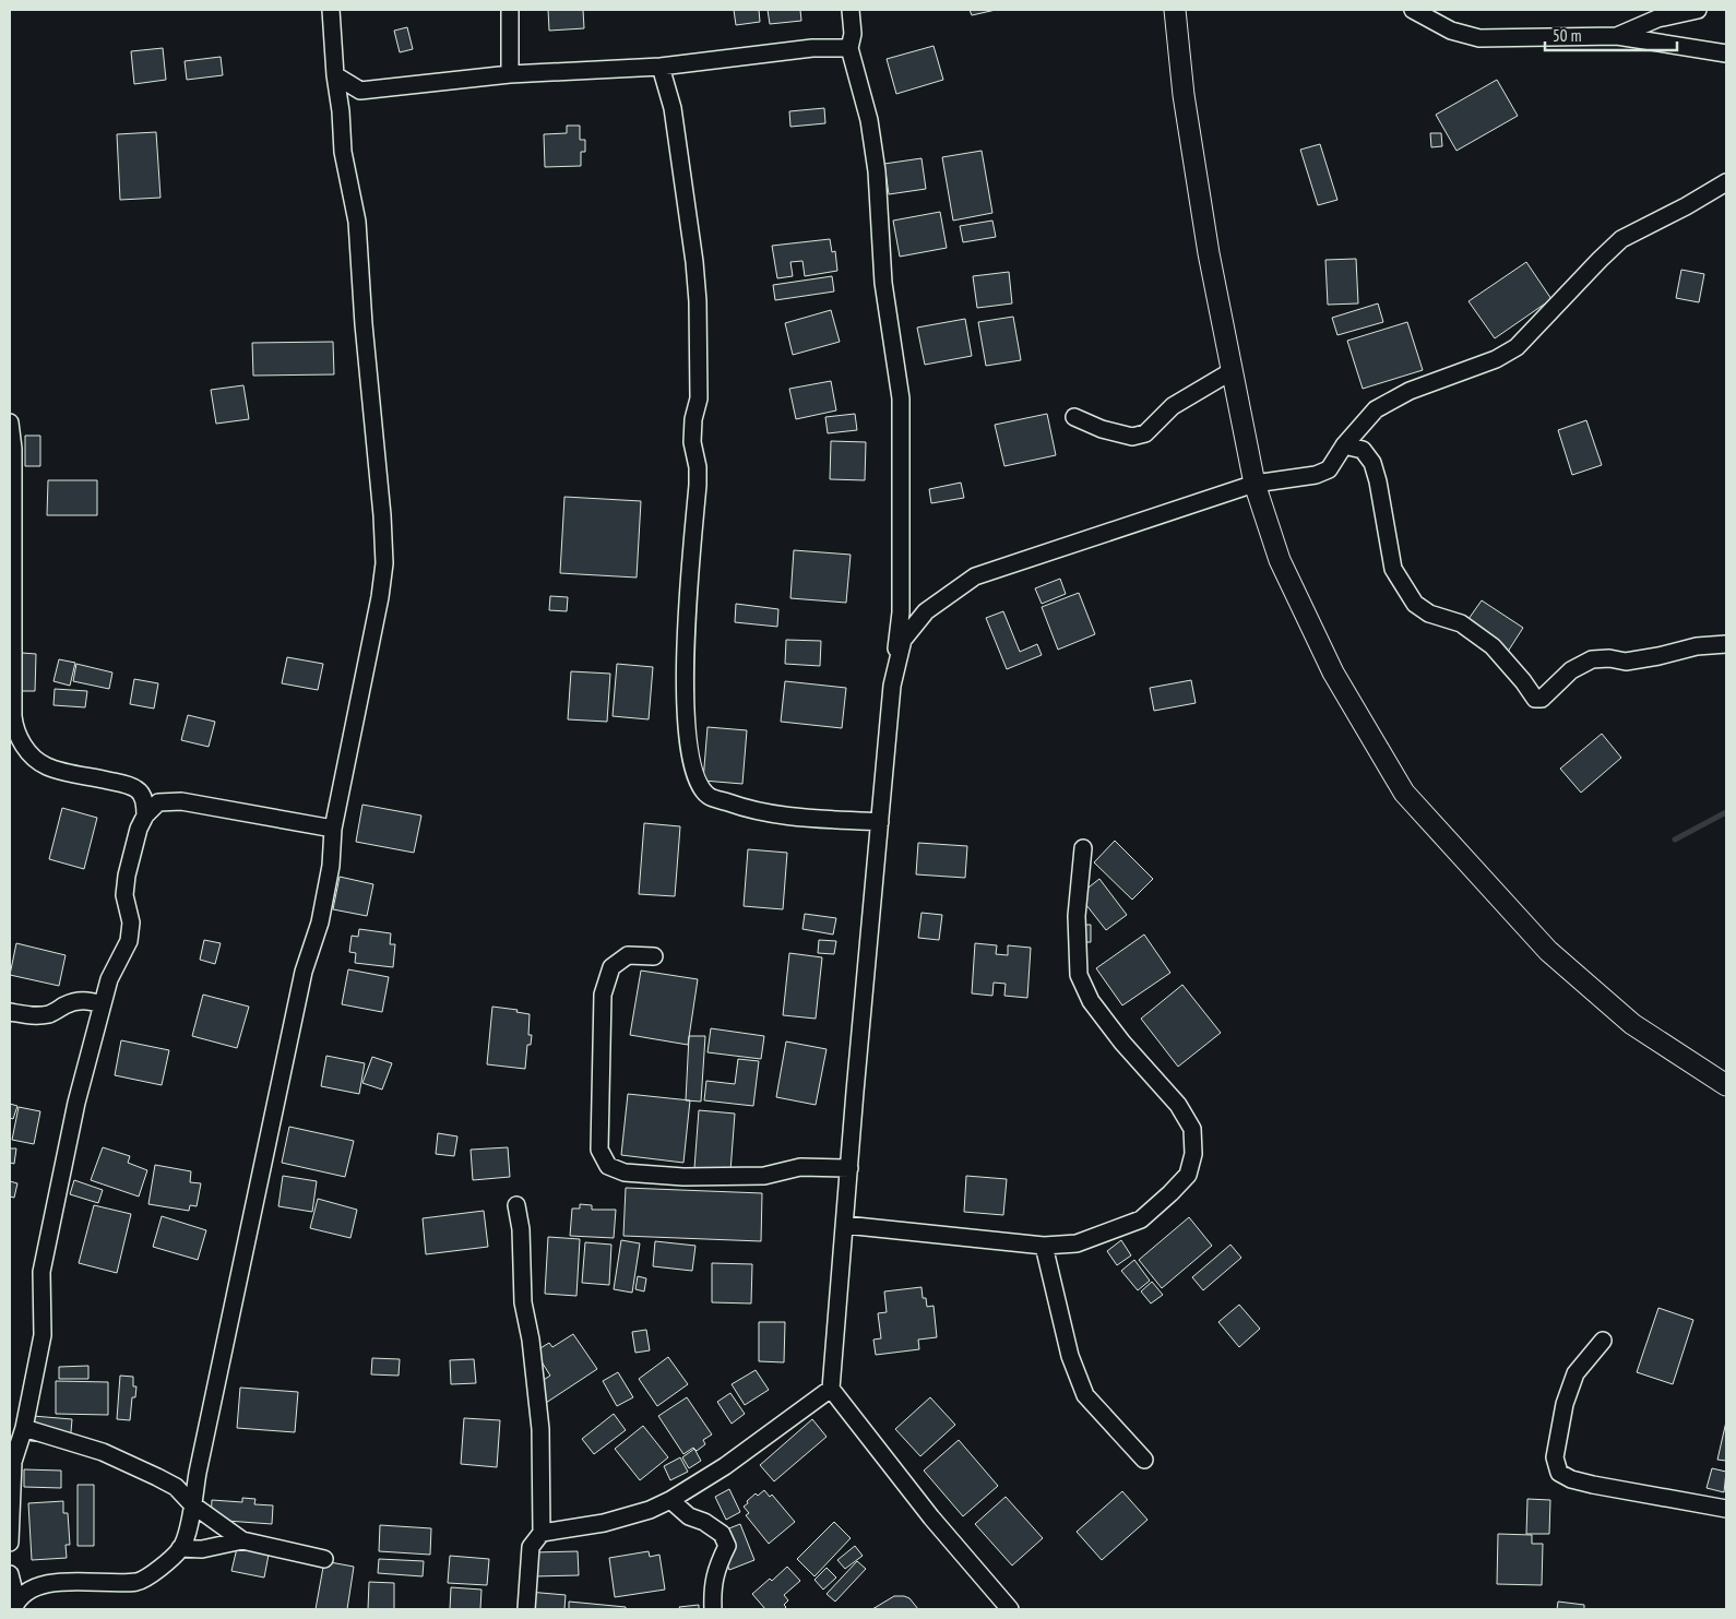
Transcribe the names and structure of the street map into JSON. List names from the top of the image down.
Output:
{
  "scale_bar": "50 m"
}
